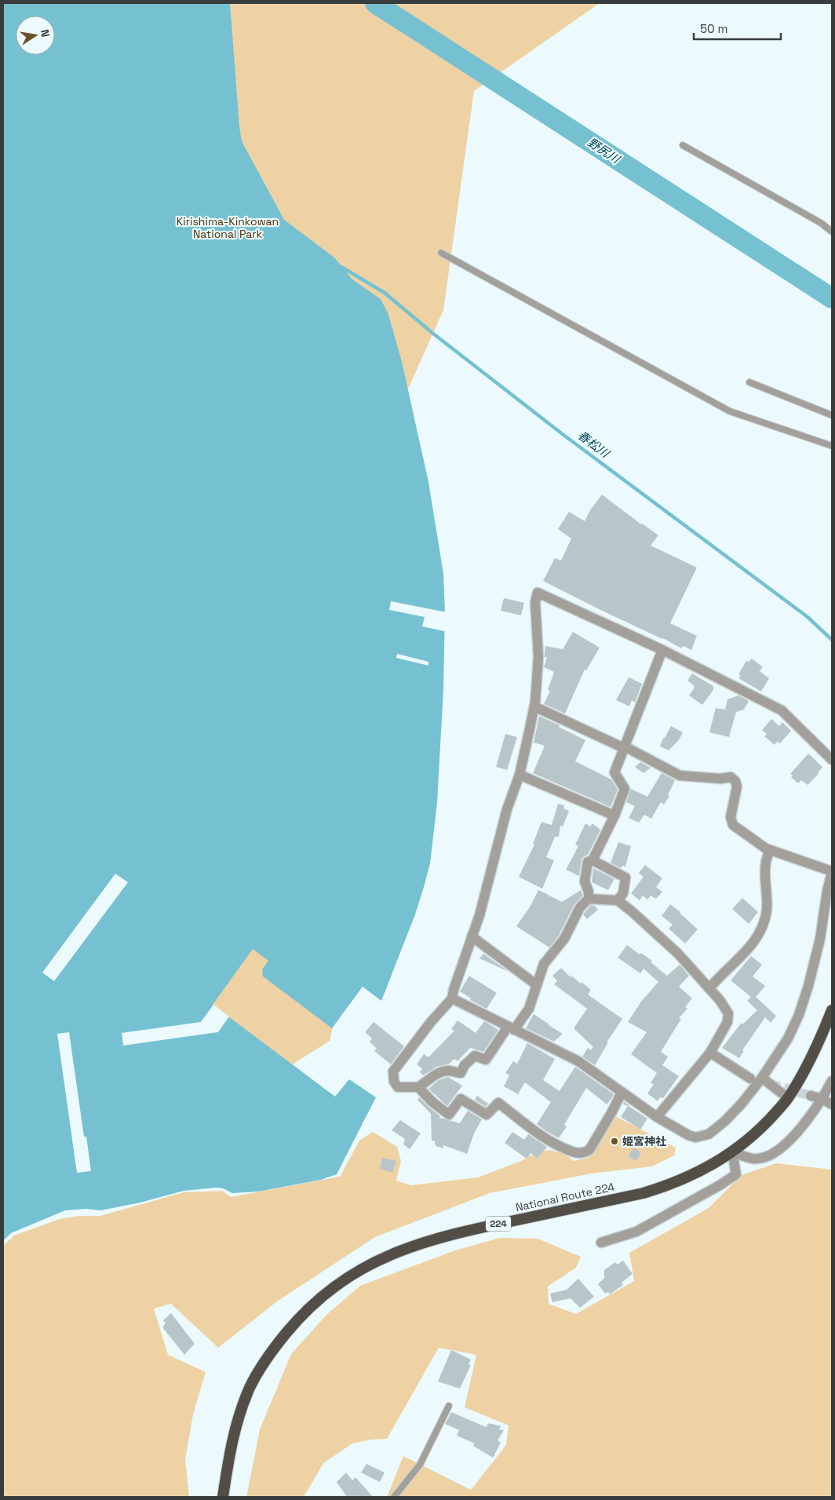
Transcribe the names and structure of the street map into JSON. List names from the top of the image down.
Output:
{
  "streets": {
    "highway": ["National Route 224", "224"]
  },
  "water": ["野尻川", "春松川"],
  "parks": ["Kirishima-Kinkowan National Park"],
  "places": ["姫宮神社"],
  "scale_bar": "50 m",
  "north": "right"
}
